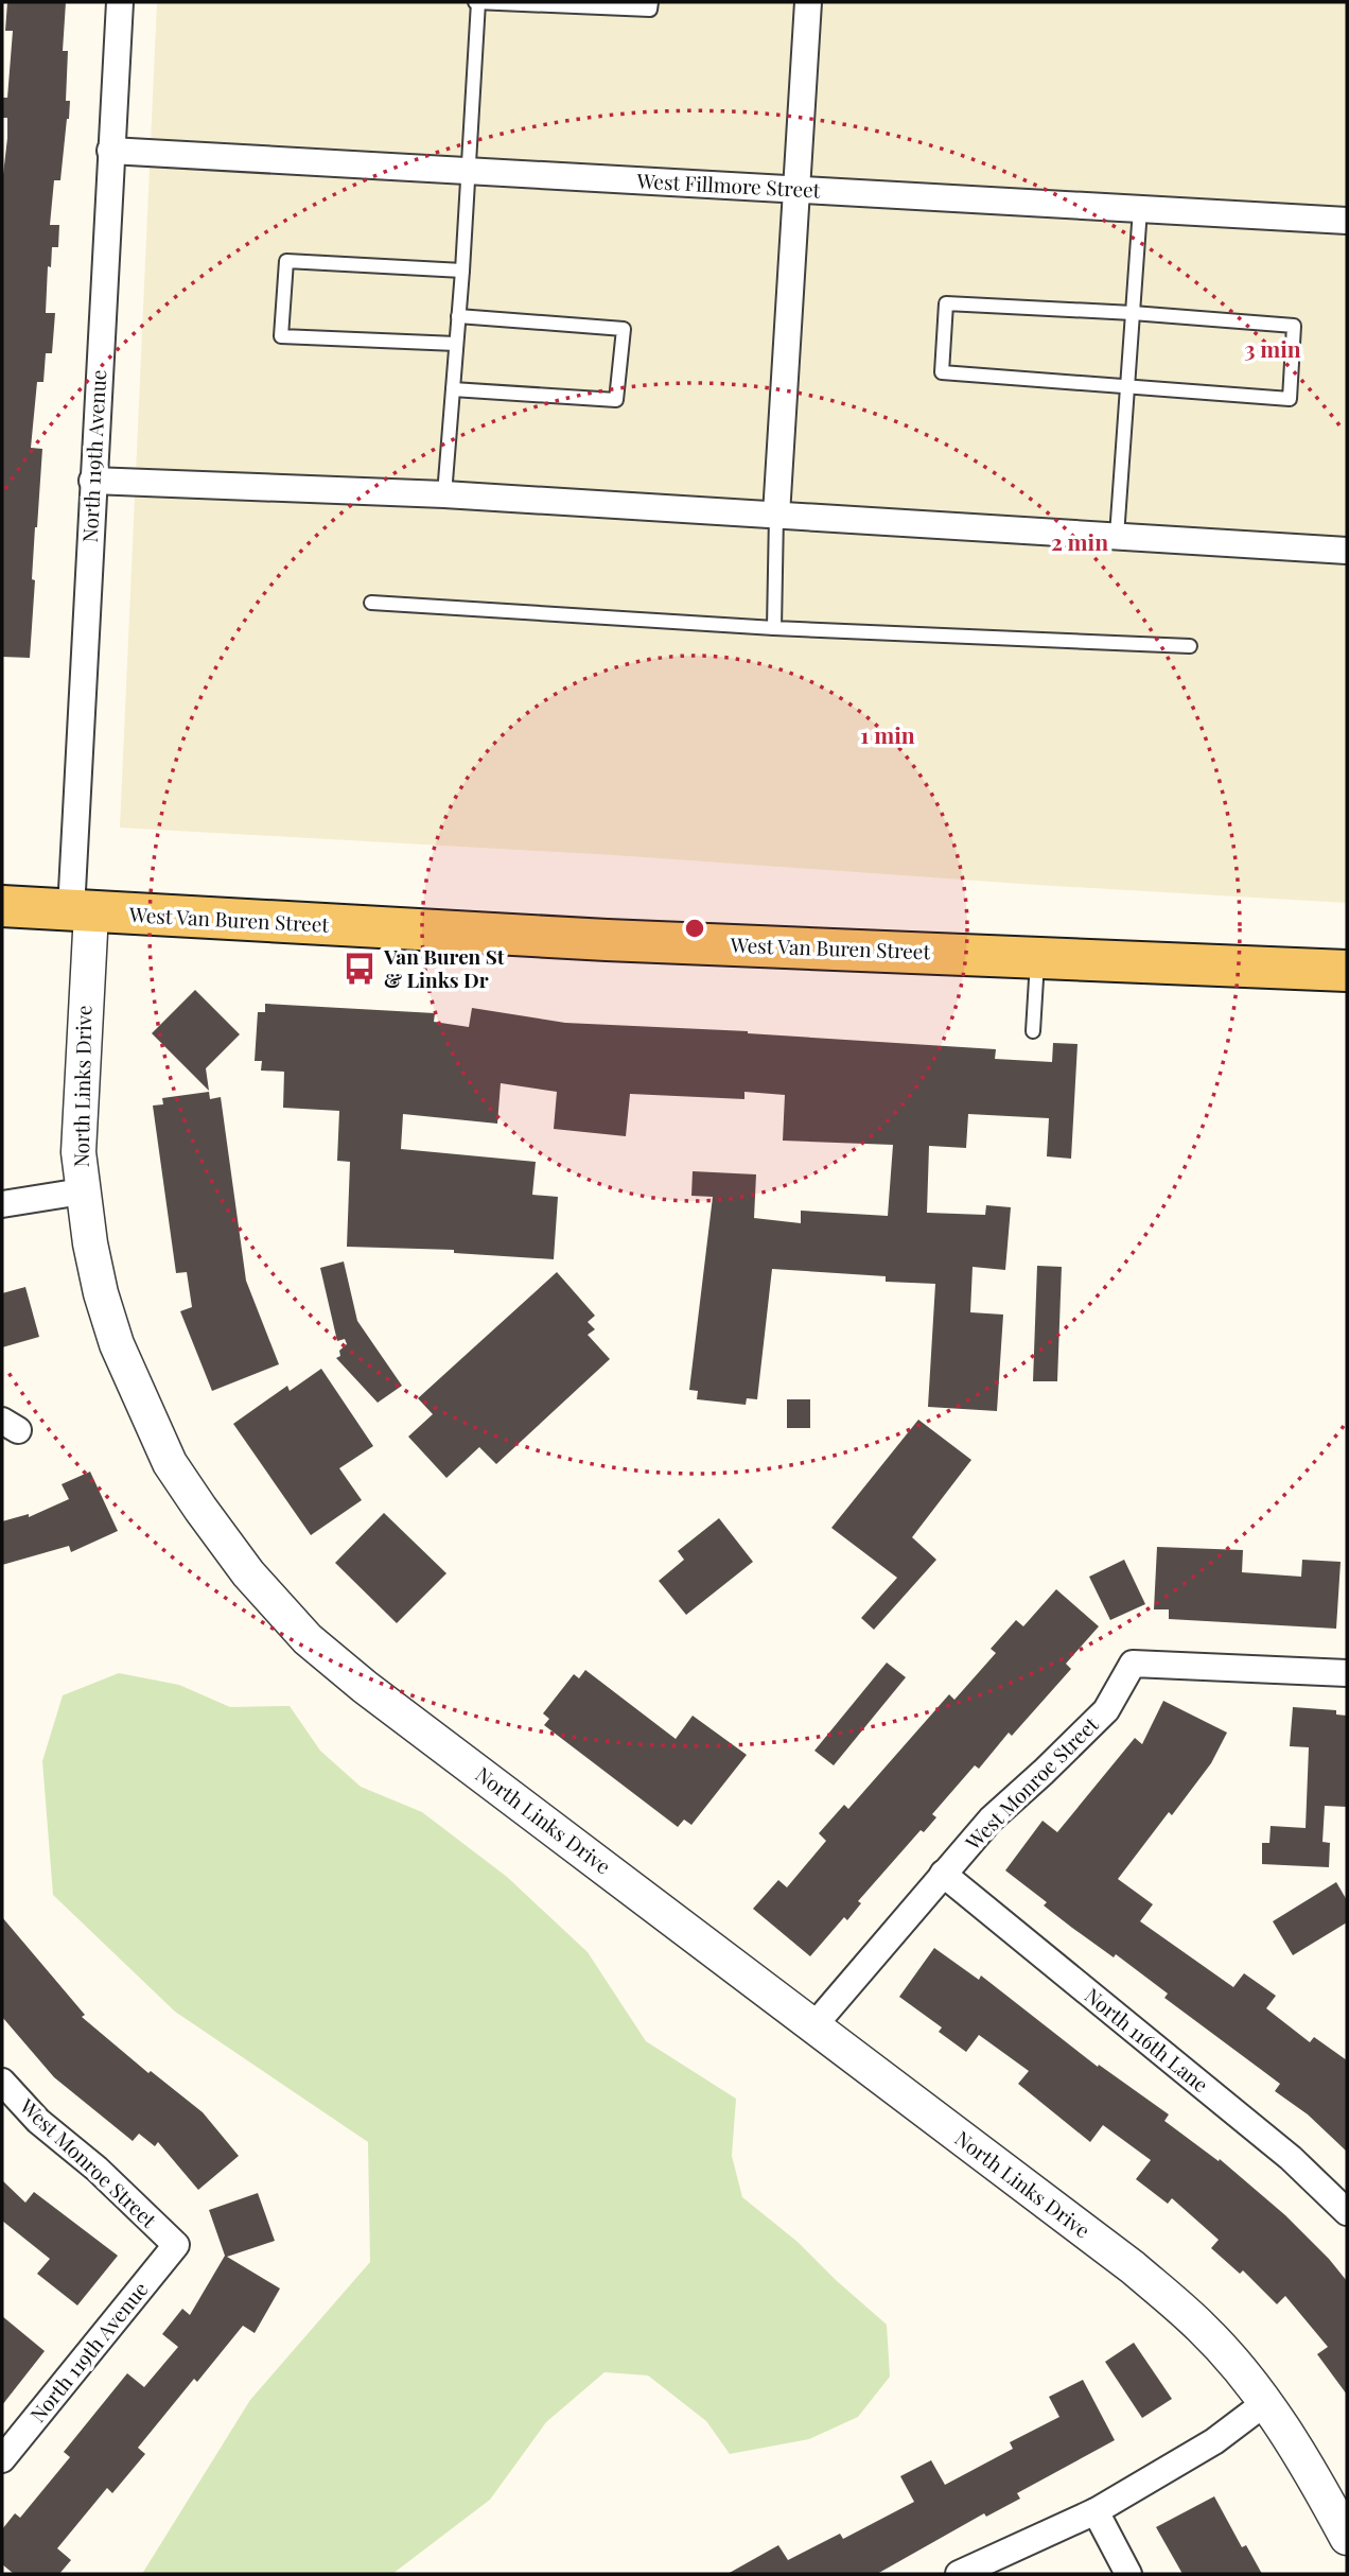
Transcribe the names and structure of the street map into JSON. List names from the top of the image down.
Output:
{
  "streets": {
    "main road": ["West Van Buren Street"],
    "street": [
      "West Fillmore Street",
      "North 119th Avenue",
      "North Links Drive",
      "West Monroe Street",
      "North 116th Lane"
    ]
  },
  "crossings": [
    ["West Fillmore Street", "North 119th Avenue"],
    ["North 119th Avenue", "West Van Buren Street"],
    ["North 119th Avenue", "North Links Drive"],
    ["North 119th Avenue", "West Monroe Street"],
    ["West Van Buren Street", "North Links Drive"],
    ["North Links Drive", "West Monroe Street"],
    ["West Monroe Street", "North 116th Lane"]
  ],
  "places": {
    "bus stop": ["Van Buren St & Links Dr"]
  },
  "rings": ["3 min", "2 min", "1 min"]
}
